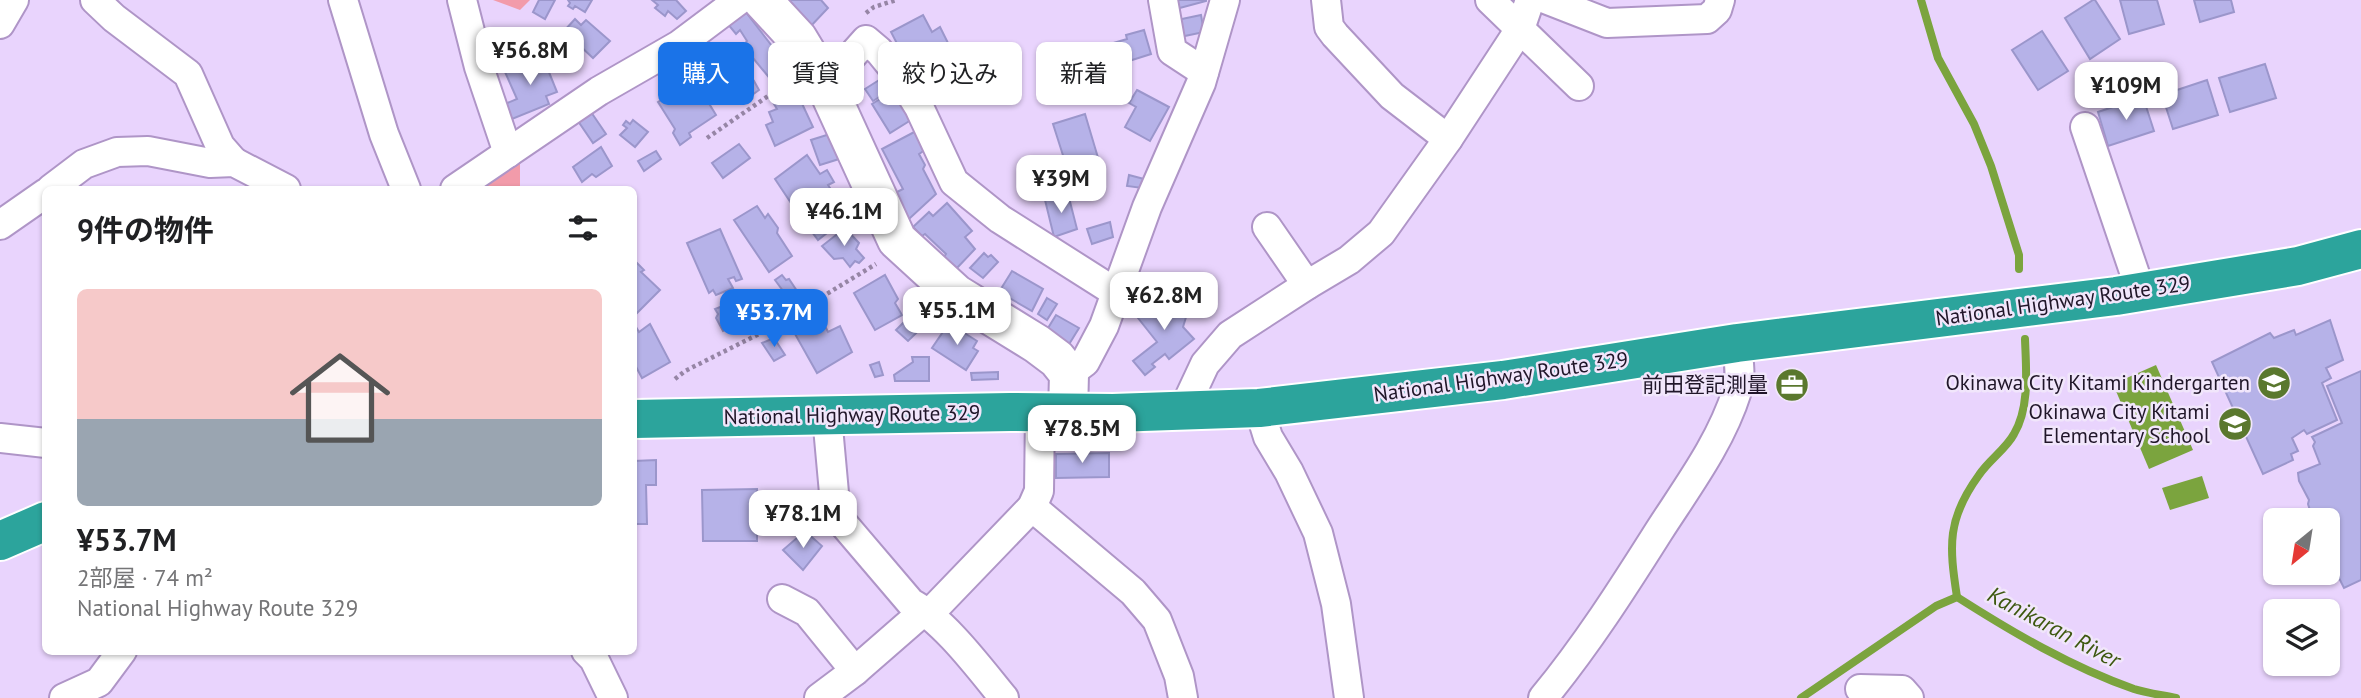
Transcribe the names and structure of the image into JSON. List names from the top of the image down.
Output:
{
  "streets": {
    "highway": ["National Highway Route 329"]
  },
  "water": ["Kanikaran River"],
  "places": {
    "school or university": ["Okinawa City Kitami Kindergarten", "Okinawa City Kitami Elementary School"],
    "office": ["前田登記測量"]
  },
  "north": "bottom left",
  "page": {
    "price": [
      "¥56.8M",
      "¥109M",
      "¥39M",
      "¥46.1M",
      "¥62.8M",
      "¥55.1M",
      "¥53.7M",
      "¥78.5M",
      "¥78.1M"
    ],
    "chip": [
      "購入",
      "賃貸",
      "絞り込み",
      "新着"
    ],
    "heading": "9件の物件",
    "list": [
      {
        "name": "¥53.7M",
        "note": "2部屋 · 74 m² · National Highway Route 329"
      }
    ]
  }
}
